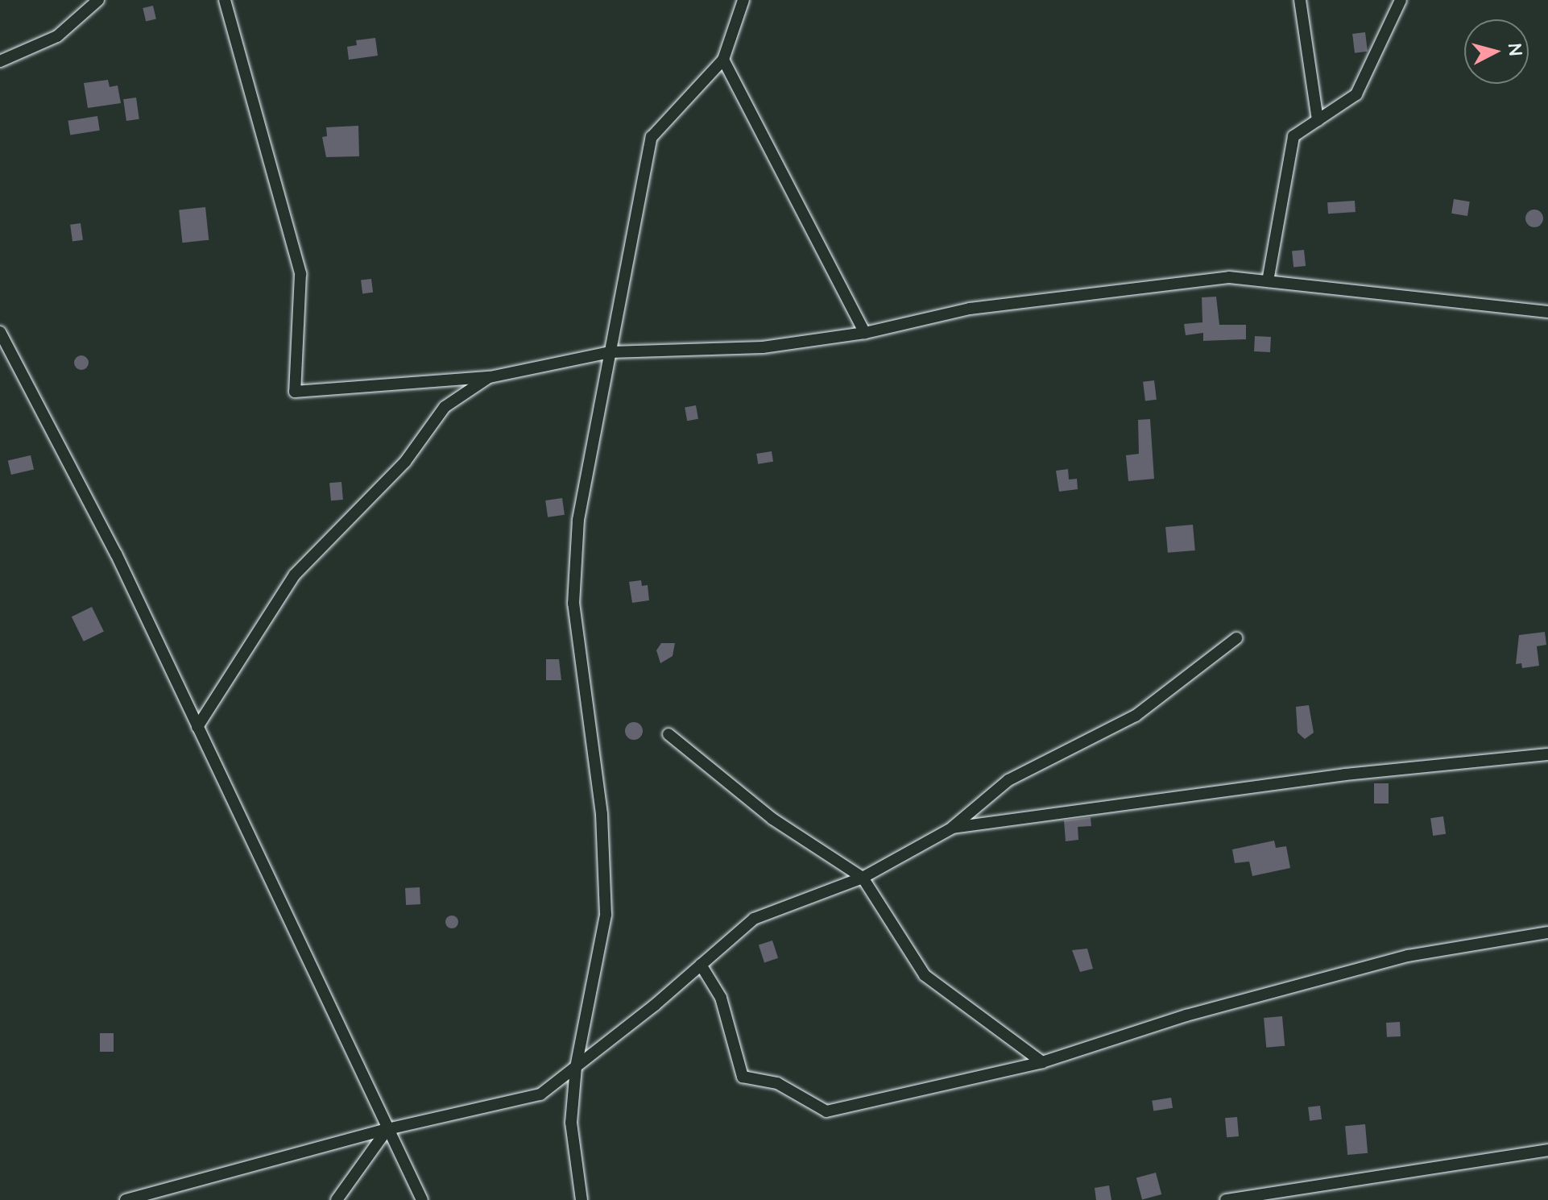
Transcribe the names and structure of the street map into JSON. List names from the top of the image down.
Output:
{
  "north": "right"
}
